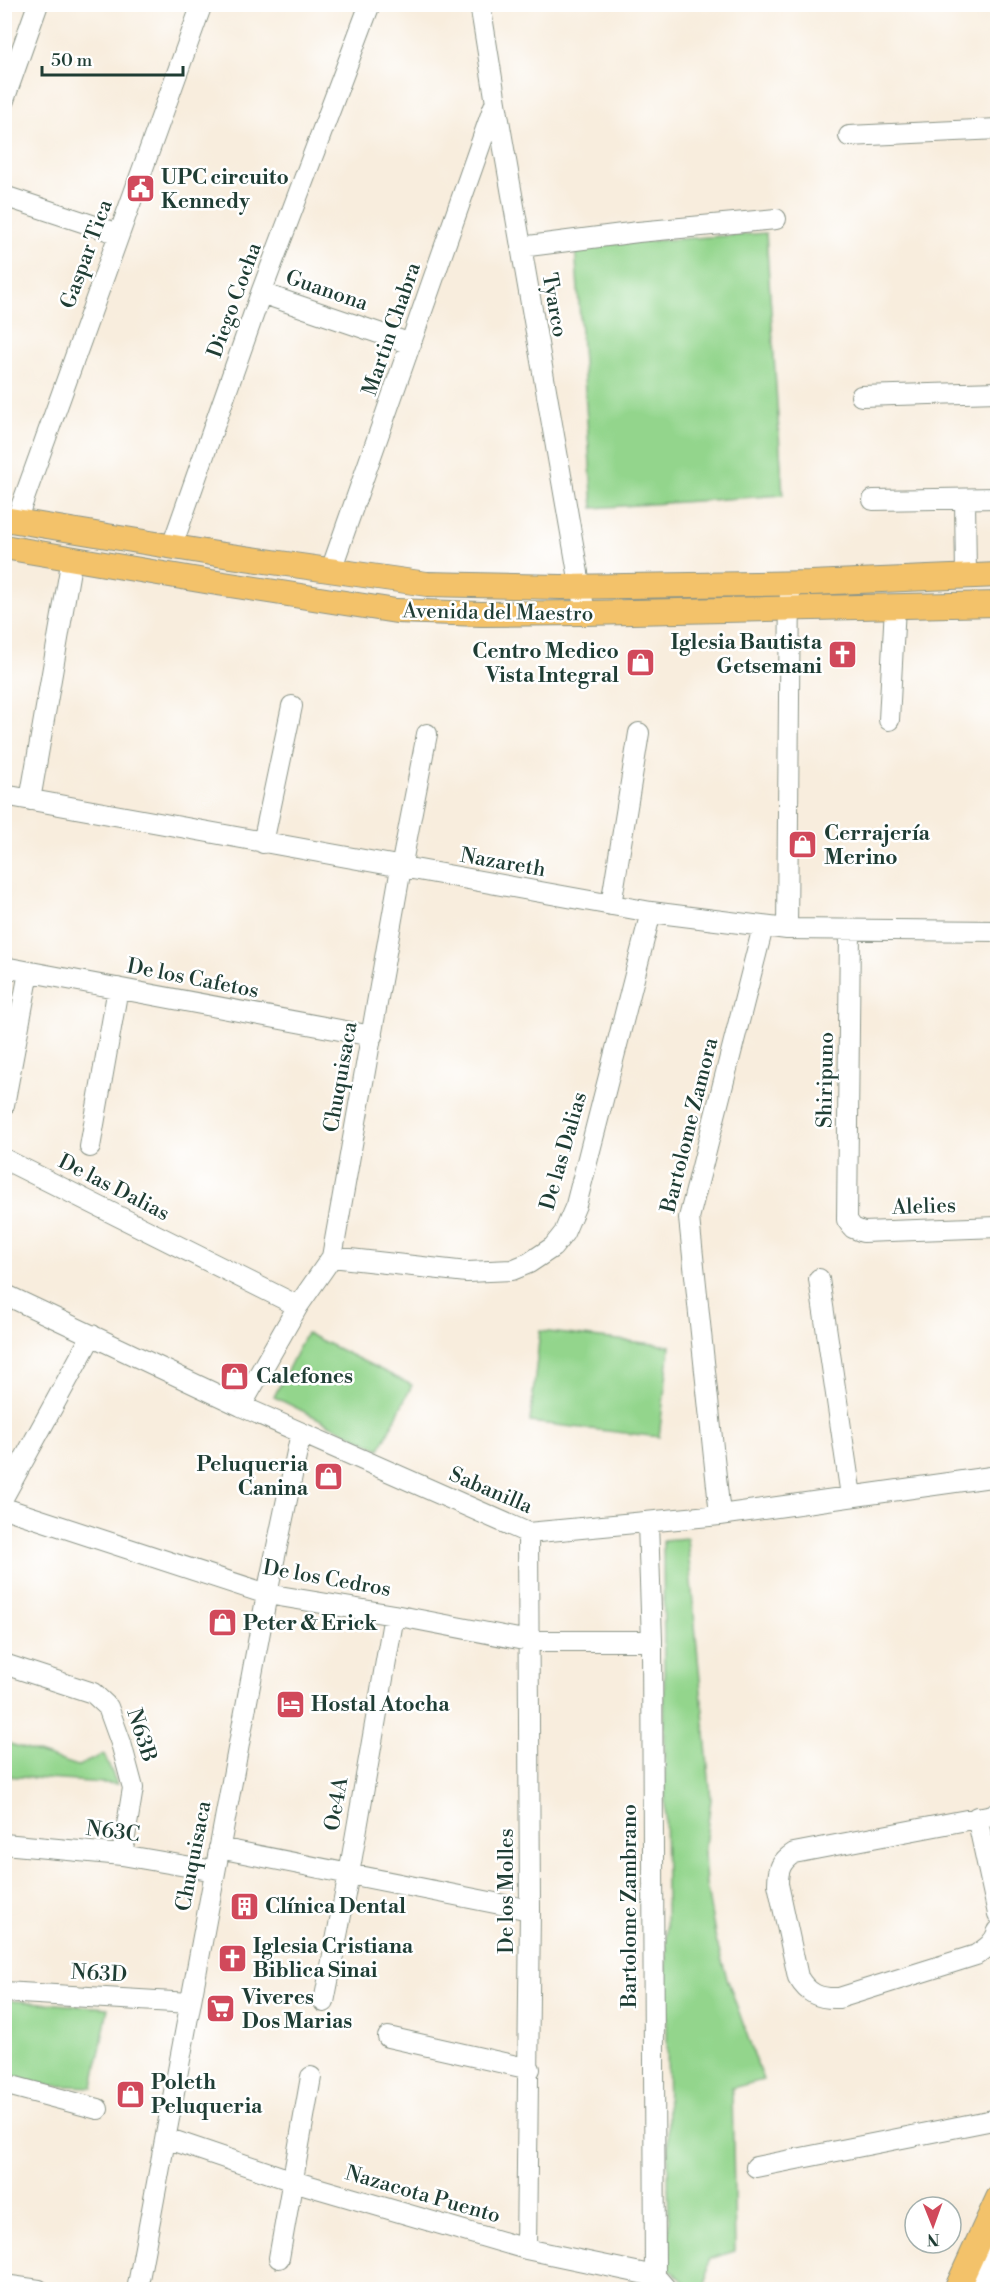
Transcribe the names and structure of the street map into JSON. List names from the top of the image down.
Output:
{
  "streets": {
    "main road": ["Avenida del Maestro"],
    "street": [
      "Gaspar Tica",
      "Guanona",
      "Diego Cocha",
      "Tyarco",
      "Martin Chabra",
      "Nazareth",
      "De los Cafetos",
      "Chuquisaca",
      "Shiripuno",
      "Bartolome Zamora",
      "De las Dalias",
      "Alelies",
      "Sabanilla",
      "De los Cedros",
      "N63B",
      "Oe4A",
      "N63C",
      "De los Molles",
      "Bartolome Zambrano",
      "N63D",
      "Nazacota Puento"
    ]
  },
  "crossings": [
    ["Gaspar Tica", "Avenida del Maestro"],
    ["Guanona", "Diego Cocha"],
    ["Guanona", "Martin Chabra"],
    ["Diego Cocha", "Avenida del Maestro"],
    ["Tyarco", "Martin Chabra"],
    ["Tyarco", "Avenida del Maestro"],
    ["Martin Chabra", "Avenida del Maestro"],
    ["Nazareth", "Chuquisaca"],
    ["Nazareth", "Shiripuno"],
    ["Nazareth", "Bartolome Zamora"],
    ["Nazareth", "De las Dalias"],
    ["De los Cafetos", "Chuquisaca"],
    ["Chuquisaca", "De las Dalias"],
    ["Chuquisaca", "Sabanilla"],
    ["Chuquisaca", "De los Cedros"],
    ["Chuquisaca", "N63C"],
    ["Chuquisaca", "N63D"],
    ["Chuquisaca", "Nazacota Puento"],
    ["Shiripuno", "Alelies"],
    ["Bartolome Zamora", "Sabanilla"],
    ["Sabanilla", "De los Molles"],
    ["Sabanilla", "Bartolome Zambrano"],
    ["De los Cedros", "Oe4A"],
    ["De los Cedros", "De los Molles"],
    ["De los Cedros", "Bartolome Zambrano"],
    ["N63B", "N63C"],
    ["De los Molles", "Nazacota Puento"],
    ["Bartolome Zambrano", "Nazacota Puento"]
  ],
  "places": {
    "public building": ["UPC circuito Kennedy"],
    "church": ["Iglesia Bautista Getsemani", "Iglesia Cristiana Biblica Sinai"],
    "shop": [
      "Centro Medico Vista Integral",
      "Cerrajería Merino",
      "Calefones",
      "Peluqueria Canina",
      "Peter & Erick",
      "Poleth Peluqueria"
    ],
    "hotel": ["Hostal Atocha"],
    "building": ["Clínica Dental"],
    "supermarket": ["Viveres Dos Marias"]
  },
  "scale_bar": "50 m",
  "north": "bottom"
}
